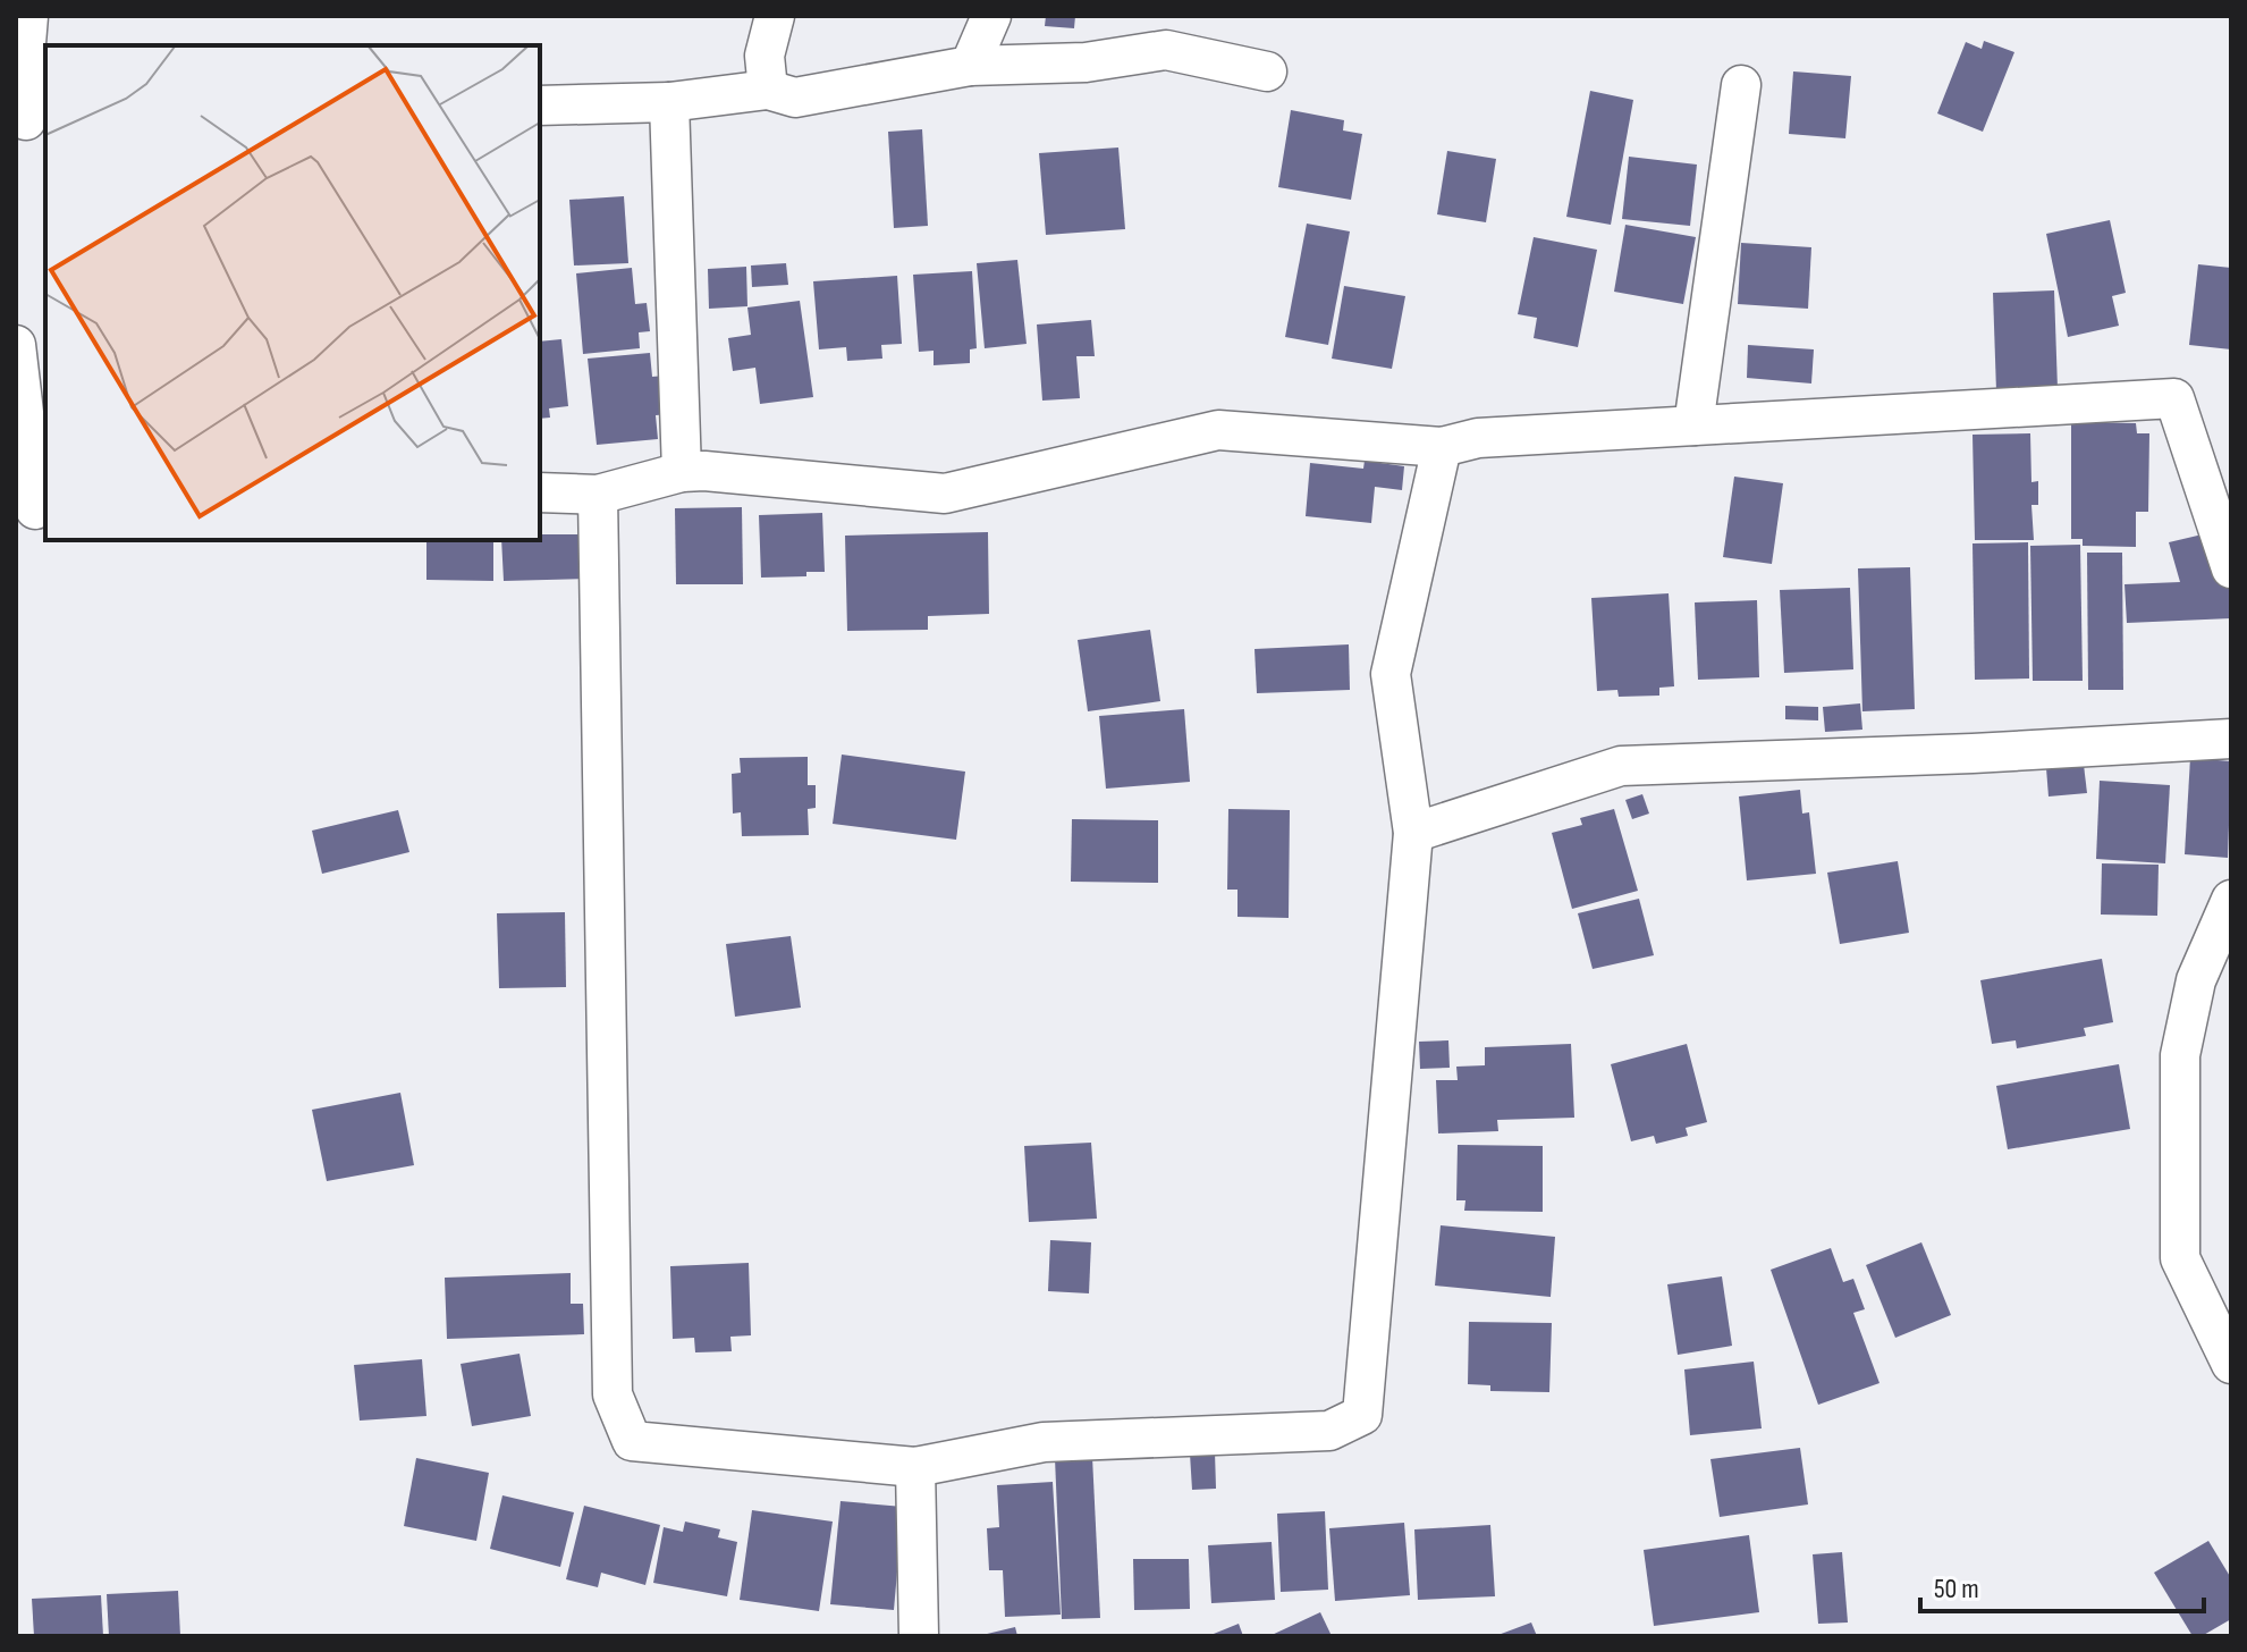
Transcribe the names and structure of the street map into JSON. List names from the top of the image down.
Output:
{
  "scale_bar": "50 m"
}
